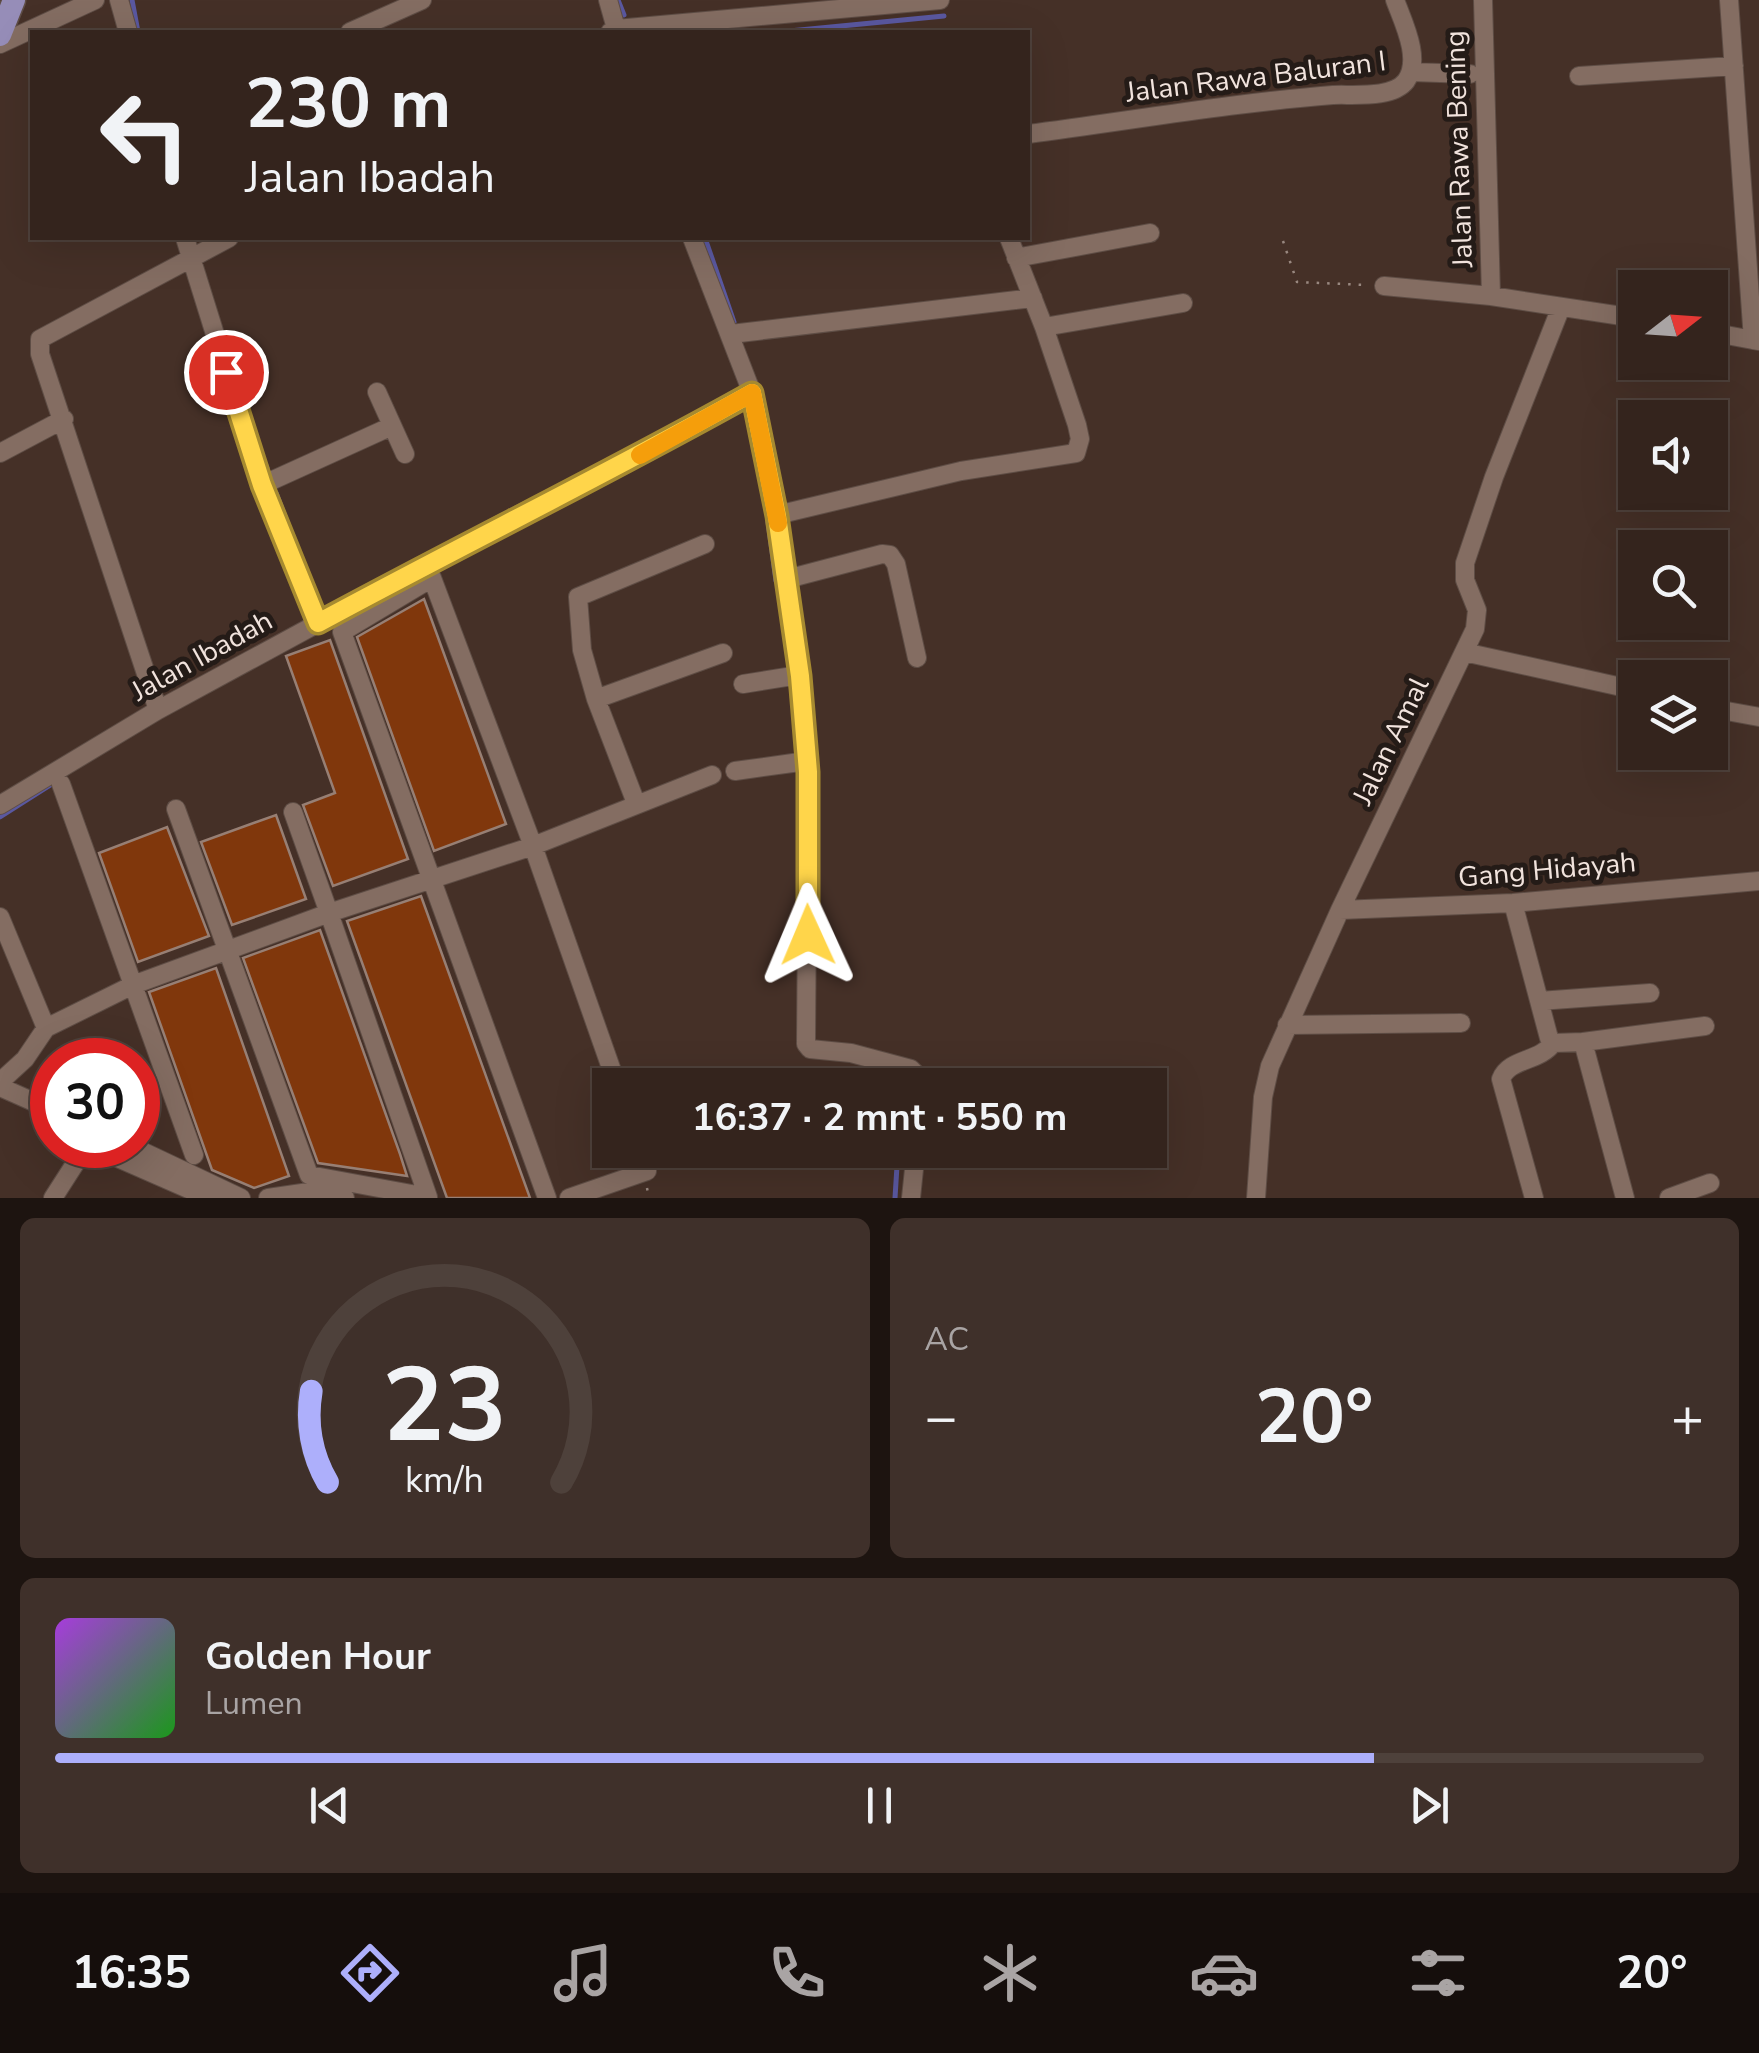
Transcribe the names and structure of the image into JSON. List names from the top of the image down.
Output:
{
  "streets": {
    "street": [
      "Jalan Rawa Baluran I",
      "Jalan Rawa Bening",
      "Jalan Ibadah",
      "Jalan Amal",
      "Gang Hidayah"
    ]
  },
  "crossings": [
    ["Jalan Rawa Bening", "Jalan Amal"],
    ["Jalan Amal", "Gang Hidayah"]
  ],
  "north": "right",
  "page": {
    "turn": ["230 m", "Jalan Ibadah"],
    "limit": "30",
    "trip": "16:37 · 2 mnt · 550 m",
    "tile": "AC",
    "heat": ["−", "20°", "+"],
    "song": ["Golden Hour", "Lumen"],
    "tabs": ["16:35", "20°"],
    "gauge": ["23", "km/h"]
  }
}
